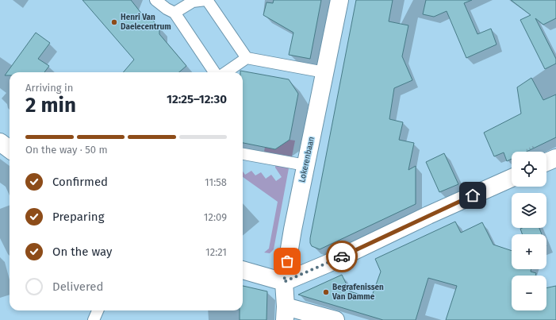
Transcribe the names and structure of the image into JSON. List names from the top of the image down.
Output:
{
  "streets": {
    "street": ["Lokerenbaan"]
  },
  "places": ["Henri Van Daelecentrum", "Begrafenissen Van Damme"],
  "page": {
    "heading": ["2 min", "Arriving in", "12:25–12:30"],
    "bar": "On the way · 50 m",
    "map_buttons": ["+", "−"],
    "list": [
      ["Confirmed", "11:58"],
      ["Preparing", "12:09"],
      ["On the way", "12:21"],
      "Delivered"
    ]
  }
}
